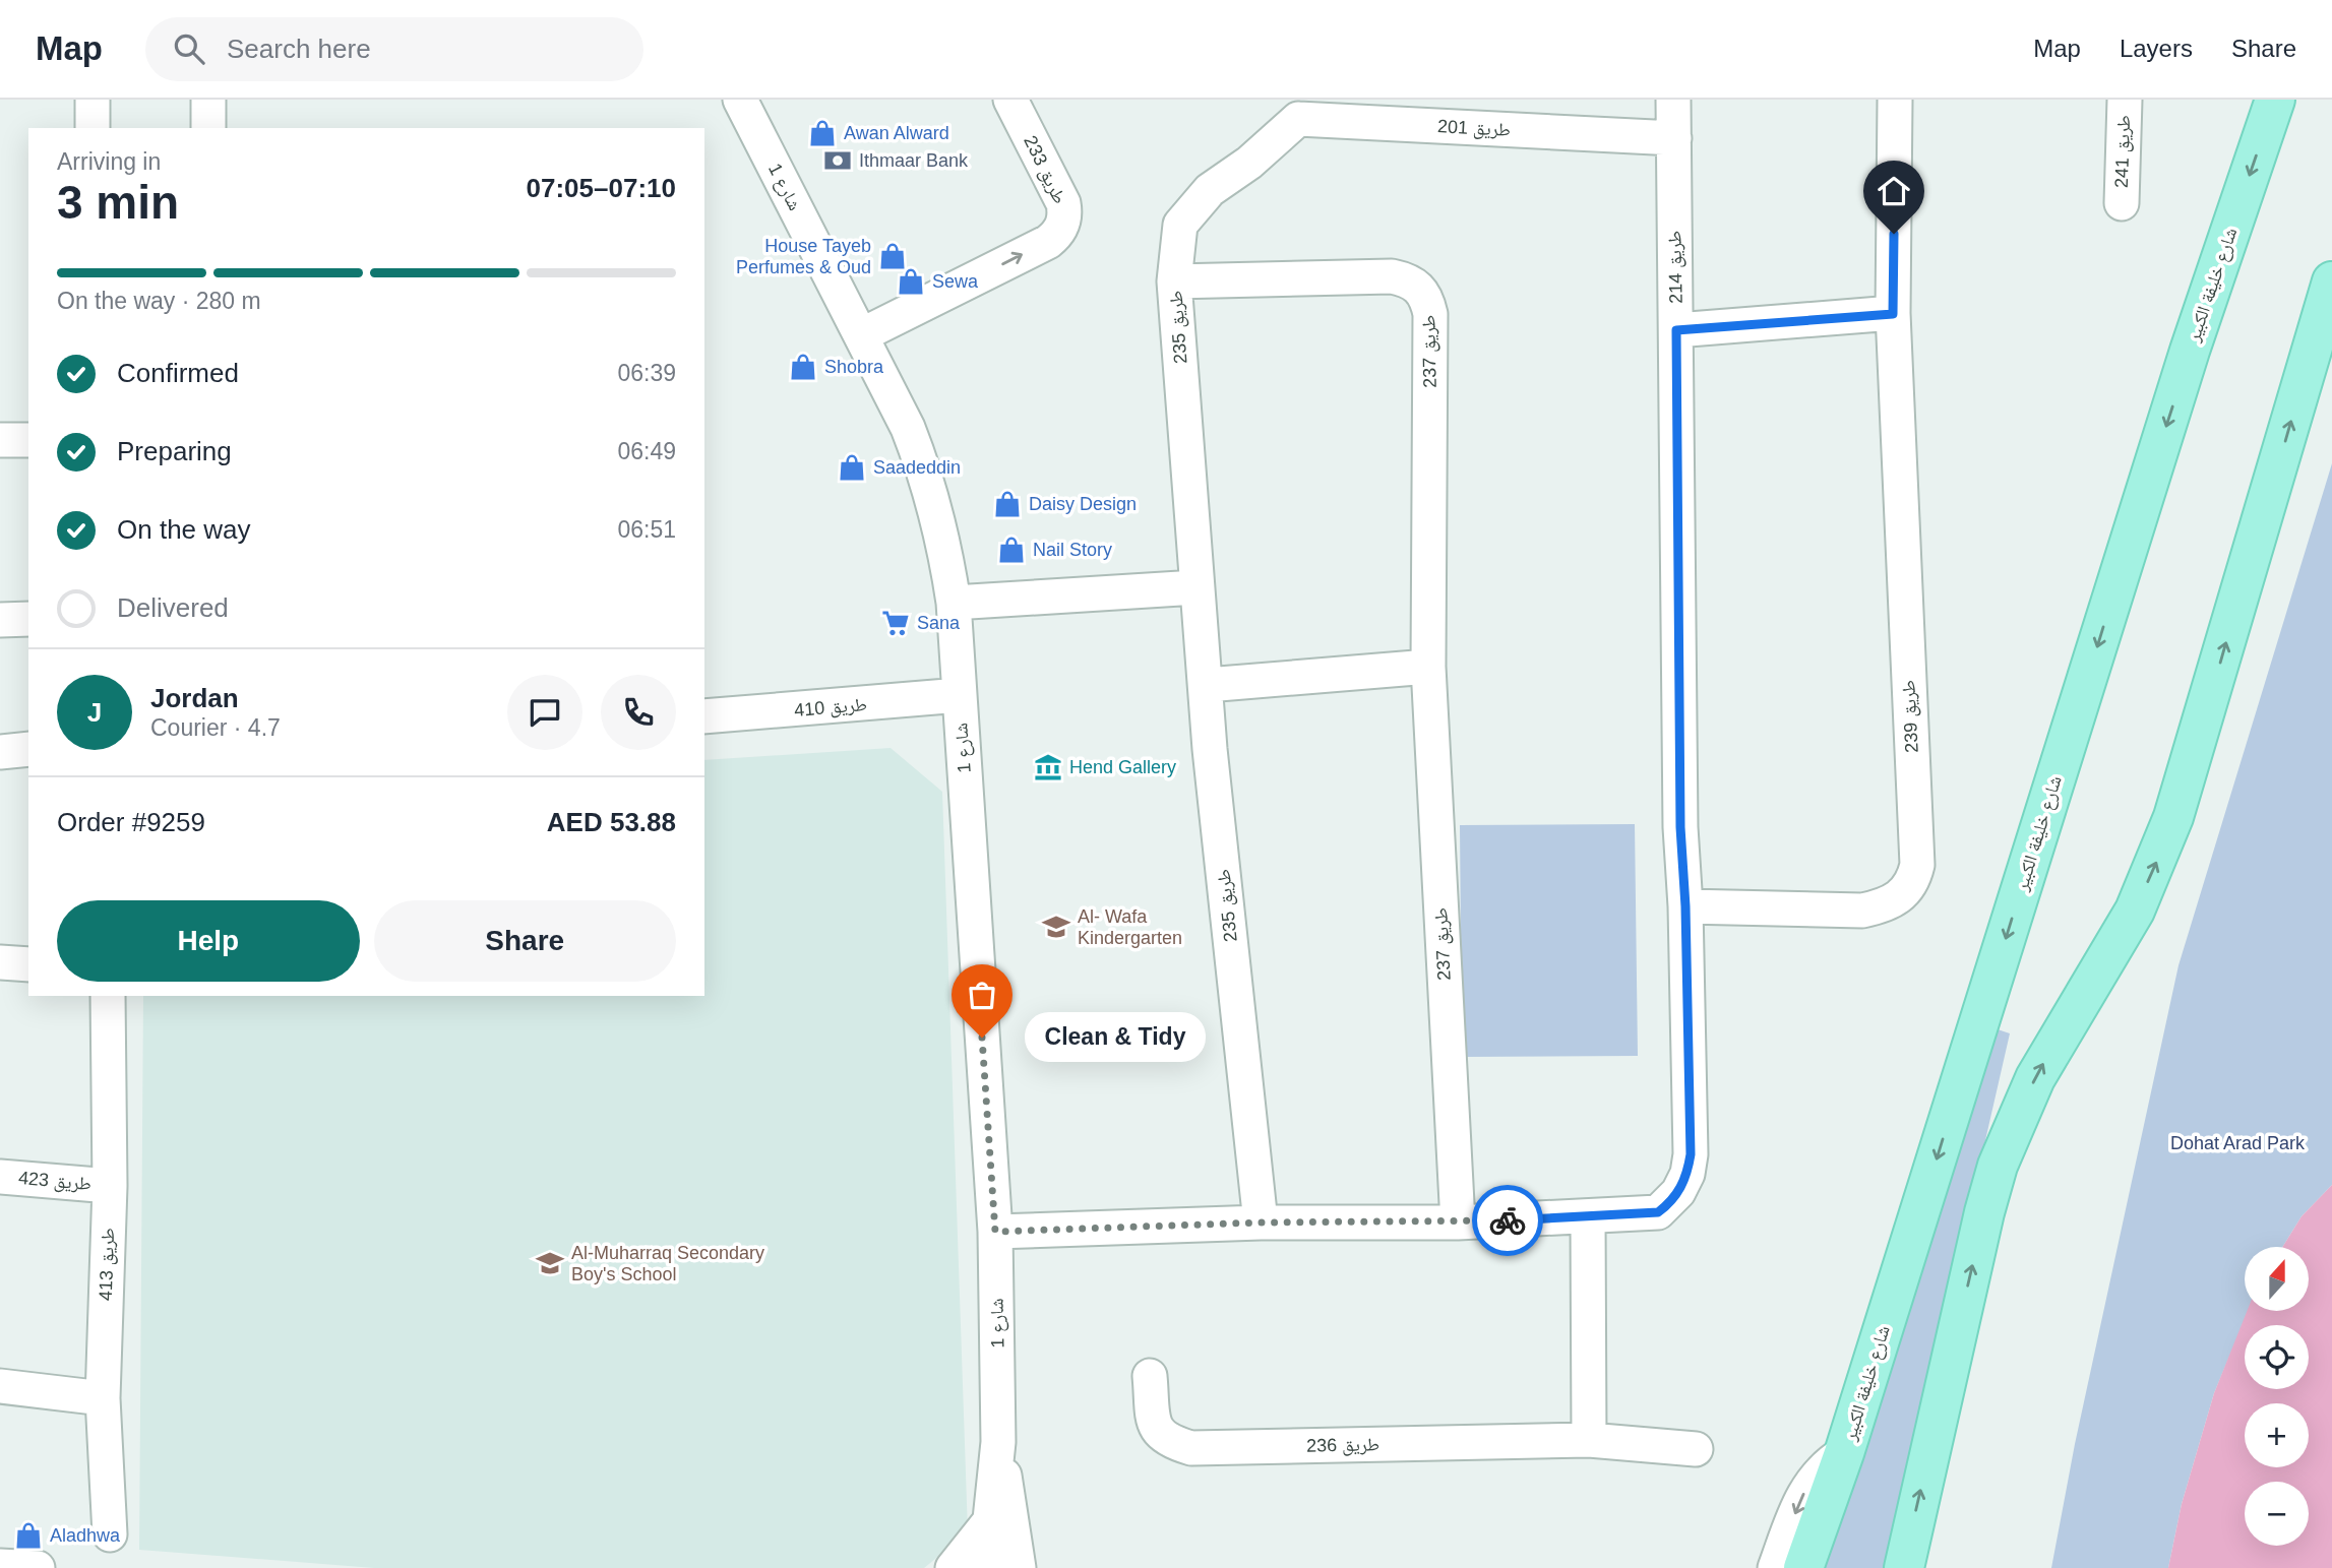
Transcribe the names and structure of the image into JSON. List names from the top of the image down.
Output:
{
  "streets": {
    "main road": ["شارع خليفة الكبير"],
    "street": [
      "طريق 201",
      "طريق 241",
      "طريق 233",
      "شارع 1",
      "طريق 214",
      "طريق 235",
      "طريق 237",
      "طريق 410",
      "طريق 239",
      "طريق 423",
      "طريق 413",
      "طريق 236"
    ]
  },
  "crossings": [
    ["طريق 201", "طريق 214"],
    ["طريق 201", "طريق 235"],
    ["طريق 233", "شارع 1"],
    ["شارع 1", "طريق 214"],
    ["شارع 1", "طريق 410"],
    ["طريق 214", "طريق 235"],
    ["طريق 214", "طريق 237"],
    ["طريق 214", "طريق 239"],
    ["طريق 235", "طريق 237"],
    ["طريق 423", "طريق 413"]
  ],
  "parks": ["Dohat Arad Park"],
  "places": {
    "shop": [
      "Awan Alward",
      "House Tayeb Perfumes & Oud",
      "Sewa",
      "Shobra",
      "Saadeddin",
      "Daisy Design",
      "Nail Story",
      "Aladhwa"
    ],
    "bank": ["Ithmaar Bank"],
    "supermarket": ["Sana"],
    "museum": ["Hend Gallery"],
    "school or university": ["Al- Wafa Kindergarten", "Al-Muharraq Secondary Boy's School"],
    "other": ["Clean & Tidy"]
  },
  "north": "top",
  "page": {
    "header": "Map",
    "search": "Search here",
    "nav": ["Map", "Layers", "Share"],
    "heading": ["3 min", "Arriving in", "07:05–07:10"],
    "panel": [
      "Jordan",
      "Courier · 4.7",
      "Order #9259",
      "AED 53.88"
    ],
    "bar": "On the way · 280 m",
    "list": [
      ["Confirmed", "06:39"],
      ["Preparing", "06:49"],
      ["On the way", "06:51"],
      "Delivered"
    ],
    "round": "J",
    "buttons": ["Help", "Share"],
    "bubble": "Clean & Tidy",
    "map_buttons": ["+", "−"]
  }
}
